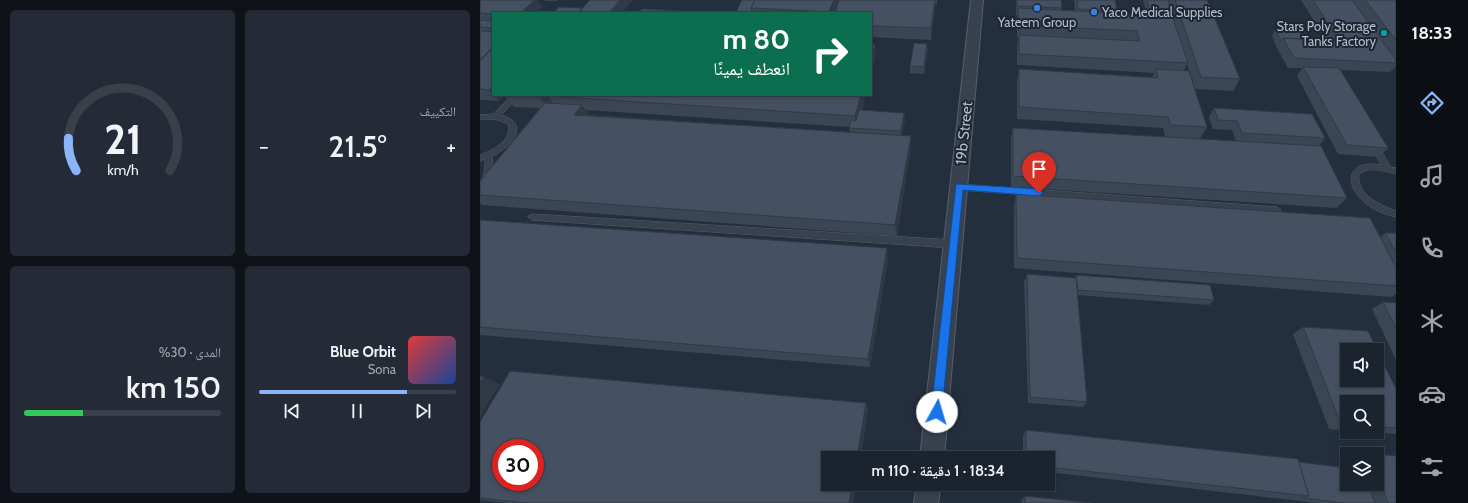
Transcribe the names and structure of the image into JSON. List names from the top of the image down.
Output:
{
  "streets": {
    "street": ["19b Street"]
  },
  "places": ["Yateem Group", "Yaco Medical Supplies", "Stars Poly Storage Tanks Factory"],
  "page": {
    "tabs": "18:33",
    "tile": [
      "التكييف",
      ["المدى · 30%", "150 km"]
    ],
    "turn": ["80 m", "انعطف يمينًا"],
    "heat": ["−", "21.5°", "+"],
    "song": ["Blue Orbit", "Sona"],
    "limit": "30",
    "trip": "18:34 · 1 دقيقة · 110 m",
    "gauge": ["21", "km/h"]
  }
}
